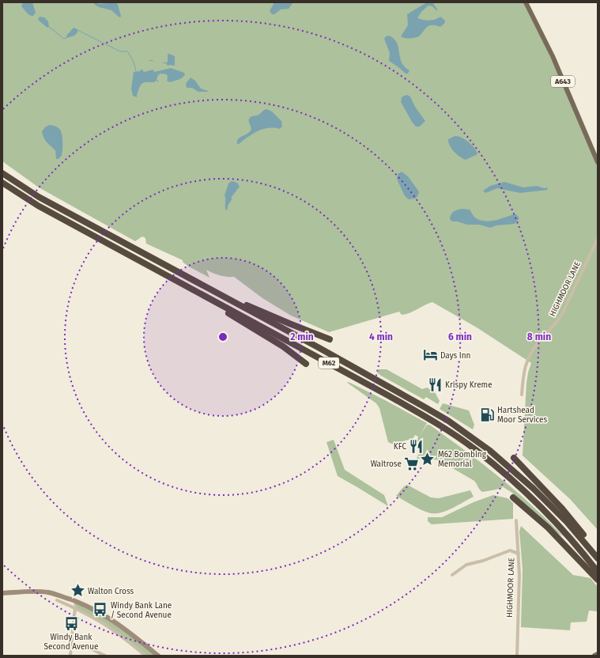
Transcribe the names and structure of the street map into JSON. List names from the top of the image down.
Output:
{
  "streets": {
    "highway": ["M62"],
    "main road": ["A643"],
    "street": ["HIGHMOOR LANE"]
  },
  "places": {
    "hotel": ["Days Inn"],
    "restaurant": ["Krispy Kreme", "KFC"],
    "fuel station": ["Hartshead Moor Services"],
    "place": ["M62 Bombing Memorial", "Walton Cross"],
    "supermarket": ["Waitrose"],
    "bus stop": ["Windy Bank Lane / Second Avenue", "Windy Bank Second Avenue"]
  },
  "rings": [
    "2 min",
    "4 min",
    "6 min",
    "8 min"
  ]
}
